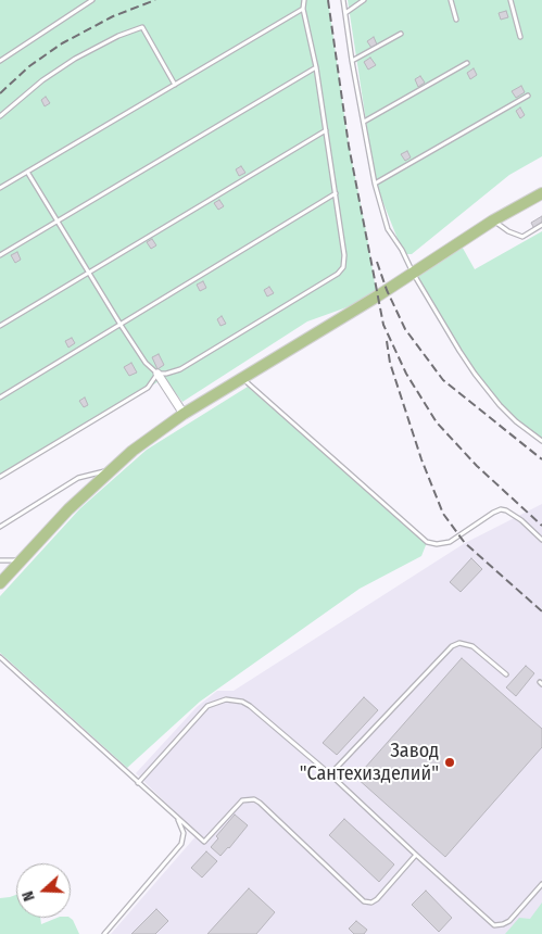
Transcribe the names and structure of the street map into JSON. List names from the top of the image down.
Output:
{
  "places": ["Завод \"Сантехизделий\""],
  "north": "left"
}
